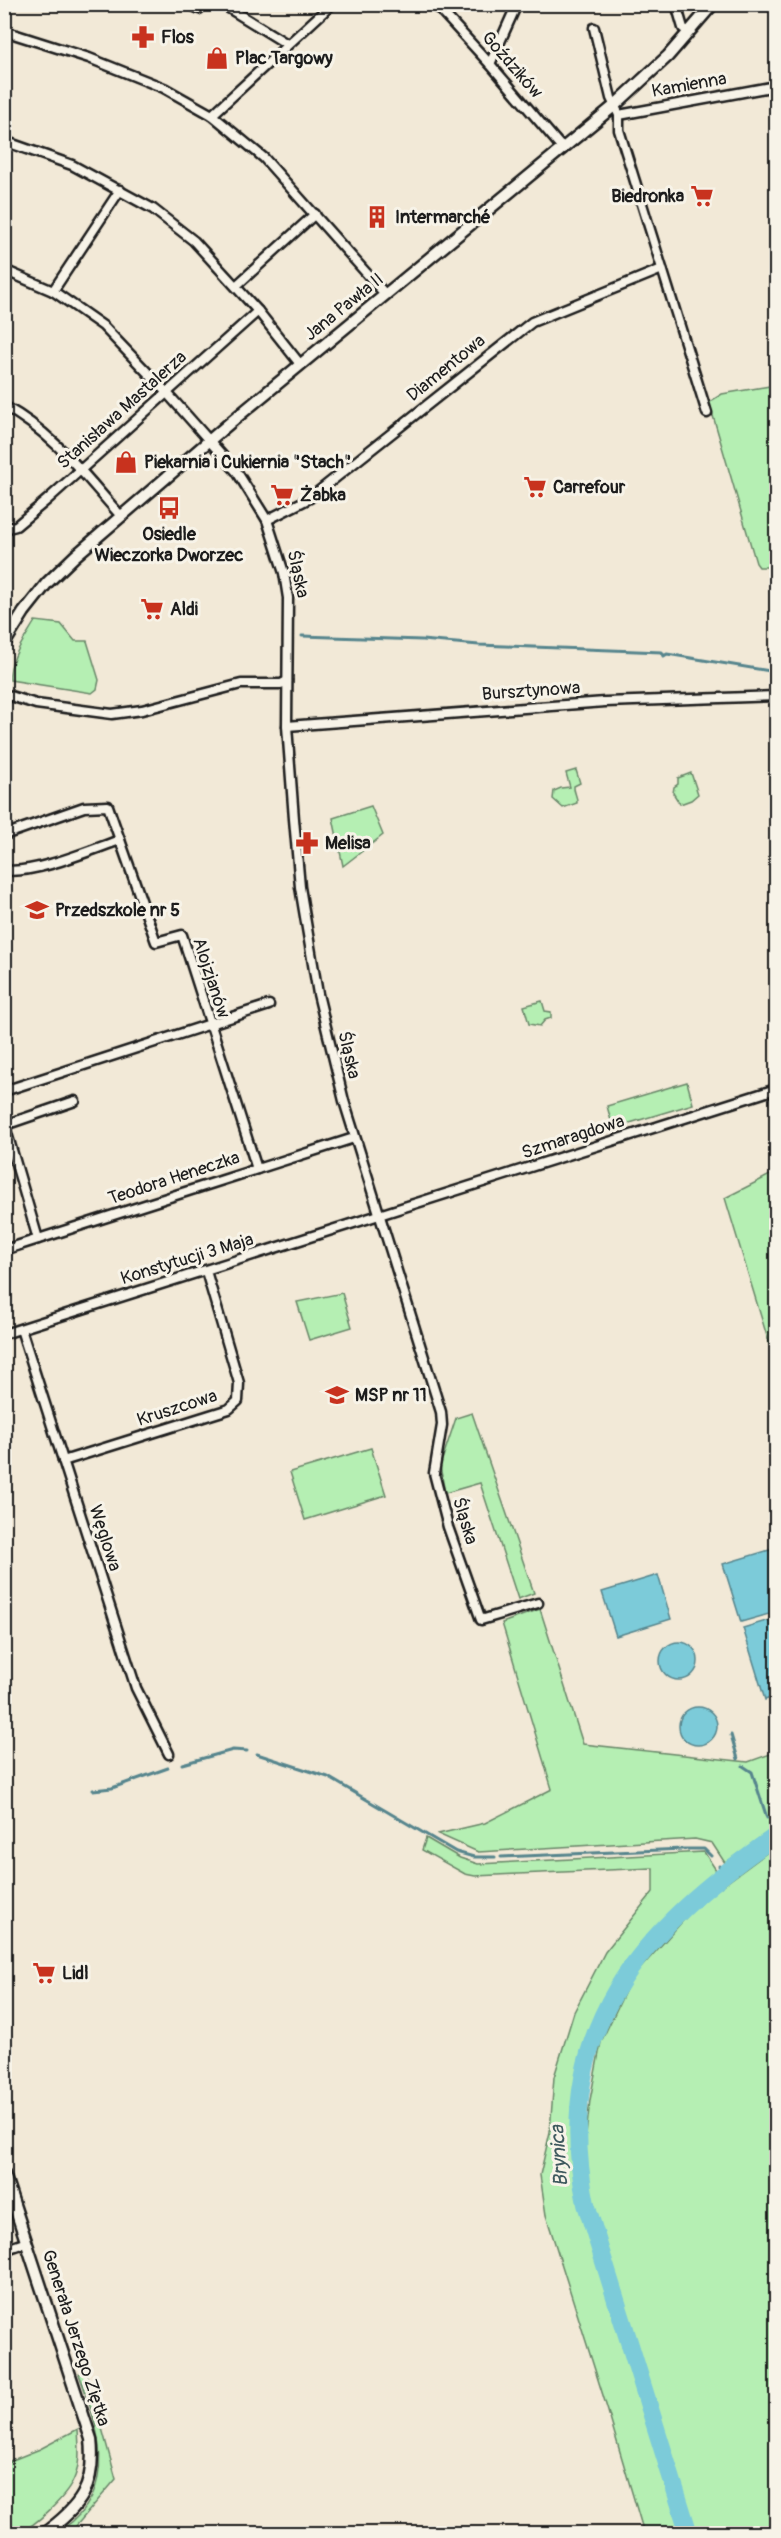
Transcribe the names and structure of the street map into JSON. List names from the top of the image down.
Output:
{
  "streets": {
    "street": [
      "Goździków",
      "Kamienna",
      "Jana Pawła II",
      "Diamentowa",
      "Stanisława Mastalerza",
      "Śląska",
      "Bursztynowa",
      "Alojzjanów",
      "Szmaragdowa",
      "Teodora Heneczka",
      "Konstytucji 3 Maja",
      "Kruszcowa",
      "Węglowa",
      "Generała Jerzego Ziętka"
    ]
  },
  "crossings": [
    ["Goździków", "Jana Pawła II"],
    ["Kamienna", "Jana Pawła II"],
    ["Jana Pawła II", "Śląska"],
    ["Diamentowa", "Śląska"],
    ["Stanisława Mastalerza", "Śląska"],
    ["Śląska", "Bursztynowa"],
    ["Śląska", "Szmaragdowa"],
    ["Śląska", "Teodora Heneczka"],
    ["Śląska", "Konstytucji 3 Maja"],
    ["Alojzjanów", "Teodora Heneczka"],
    ["Szmaragdowa", "Konstytucji 3 Maja"],
    ["Konstytucji 3 Maja", "Kruszcowa"],
    ["Konstytucji 3 Maja", "Węglowa"],
    ["Kruszcowa", "Węglowa"]
  ],
  "water": ["Brynica"],
  "places": {
    "pharmacy": ["Flos", "Melisa"],
    "shop": ["Plac Targowy", "Piekarnia i Cukiernia \"Stach\""],
    "supermarket": [
      "Biedronka",
      "Carrefour",
      "Żabka",
      "Aldi",
      "Lidl"
    ],
    "building": ["Intermarché"],
    "bus stop": ["Osiedle Wieczorka Dworzec"],
    "school or university": ["Przedszkole nr 5", "MSP nr 11"]
  }
}
